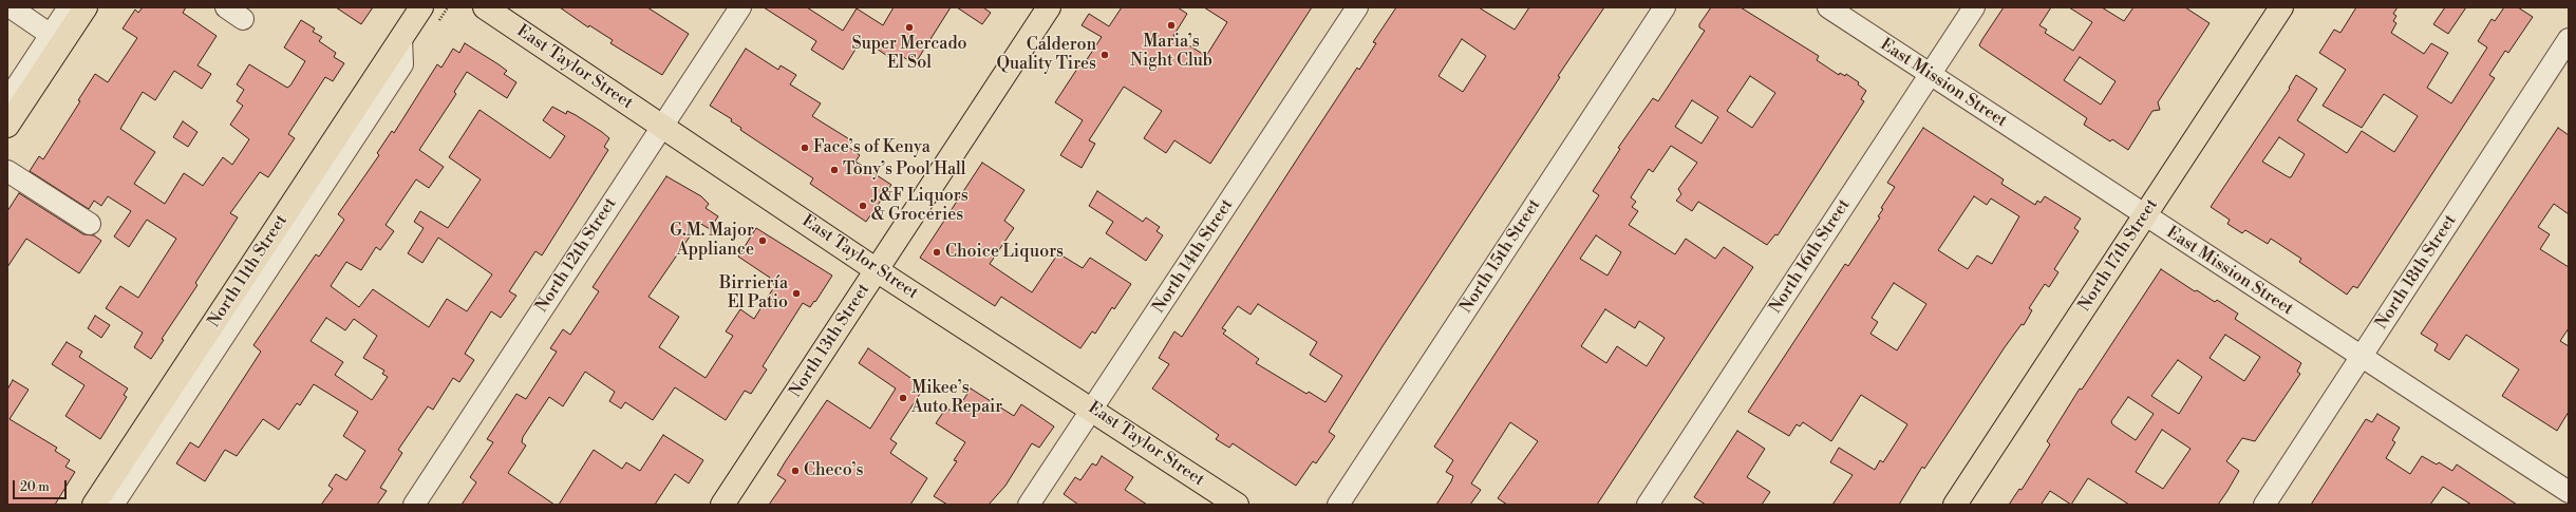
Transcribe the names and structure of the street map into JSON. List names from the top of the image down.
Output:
{
  "streets": {
    "main road": [
      "East Taylor Street",
      "North 17th Street",
      "North 11th Street",
      "North 13th Street"
    ],
    "street": [
      "East Mission Street",
      "North 12th Street",
      "North 14th Street",
      "North 15th Street",
      "North 16th Street",
      "North 18th Street"
    ]
  },
  "crossings": [
    ["East Taylor Street", "North 12th Street"],
    ["East Taylor Street", "North 14th Street"],
    ["East Taylor Street", "North 13th Street"],
    ["East Mission Street", "North 17th Street"],
    ["East Mission Street", "North 16th Street"],
    ["East Mission Street", "North 18th Street"]
  ],
  "places": [
    "Maria’s Night Club",
    "Super Mercado El Sol",
    "Calderon Quality Tires",
    "Face’s of Kenya",
    "Tony’s Pool Hall",
    "J&F Liquors & Groceries",
    "G.M. Major Appliance",
    "Choice Liquors",
    "Birriería El Patio",
    "Mikee’s Auto Repair",
    "Checo’s"
  ],
  "scale_bar": "20 m"
}
